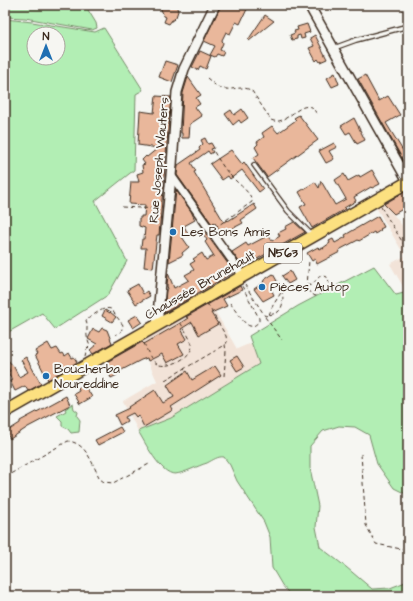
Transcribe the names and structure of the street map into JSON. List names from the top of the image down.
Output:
{
  "streets": {
    "main road": ["N563", "Chaussée Brunehault"],
    "street": ["Rue Joseph Wauters"]
  },
  "crossings": [
    ["Rue Joseph Wauters", "Chaussée Brunehault"]
  ],
  "places": ["Les Bons Amis", "Pièces Autop", "Boucherba Noureddine"],
  "north": "top"
}
